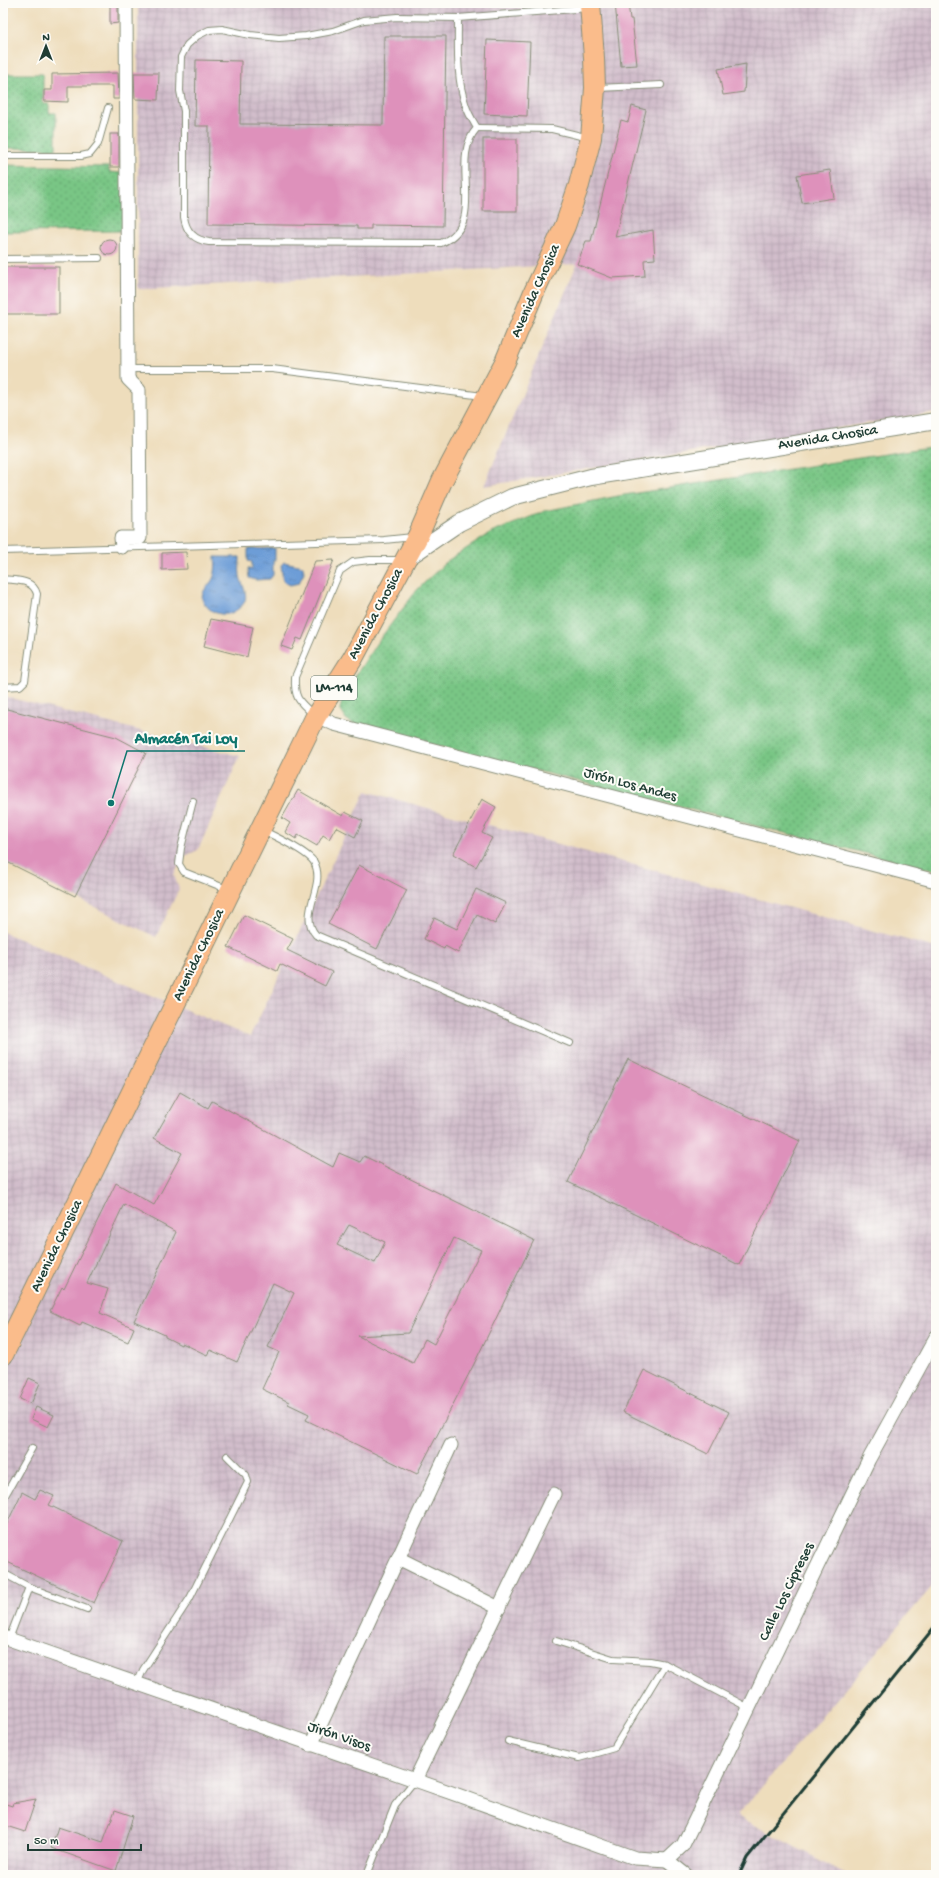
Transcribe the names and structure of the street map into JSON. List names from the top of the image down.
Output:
{
  "streets": {
    "main road": ["Avenida Chosica", "LM-114"],
    "street": ["Jirón Los Andes", "Calle Los Cipreses", "Jirón Visos"]
  },
  "crossings": [
    ["Avenida Chosica", "Jirón Los Andes"],
    ["Calle Los Cipreses", "Jirón Visos"]
  ],
  "places": ["Almacén Tai Loy"],
  "scale_bar": "50 m",
  "north": "top"
}
